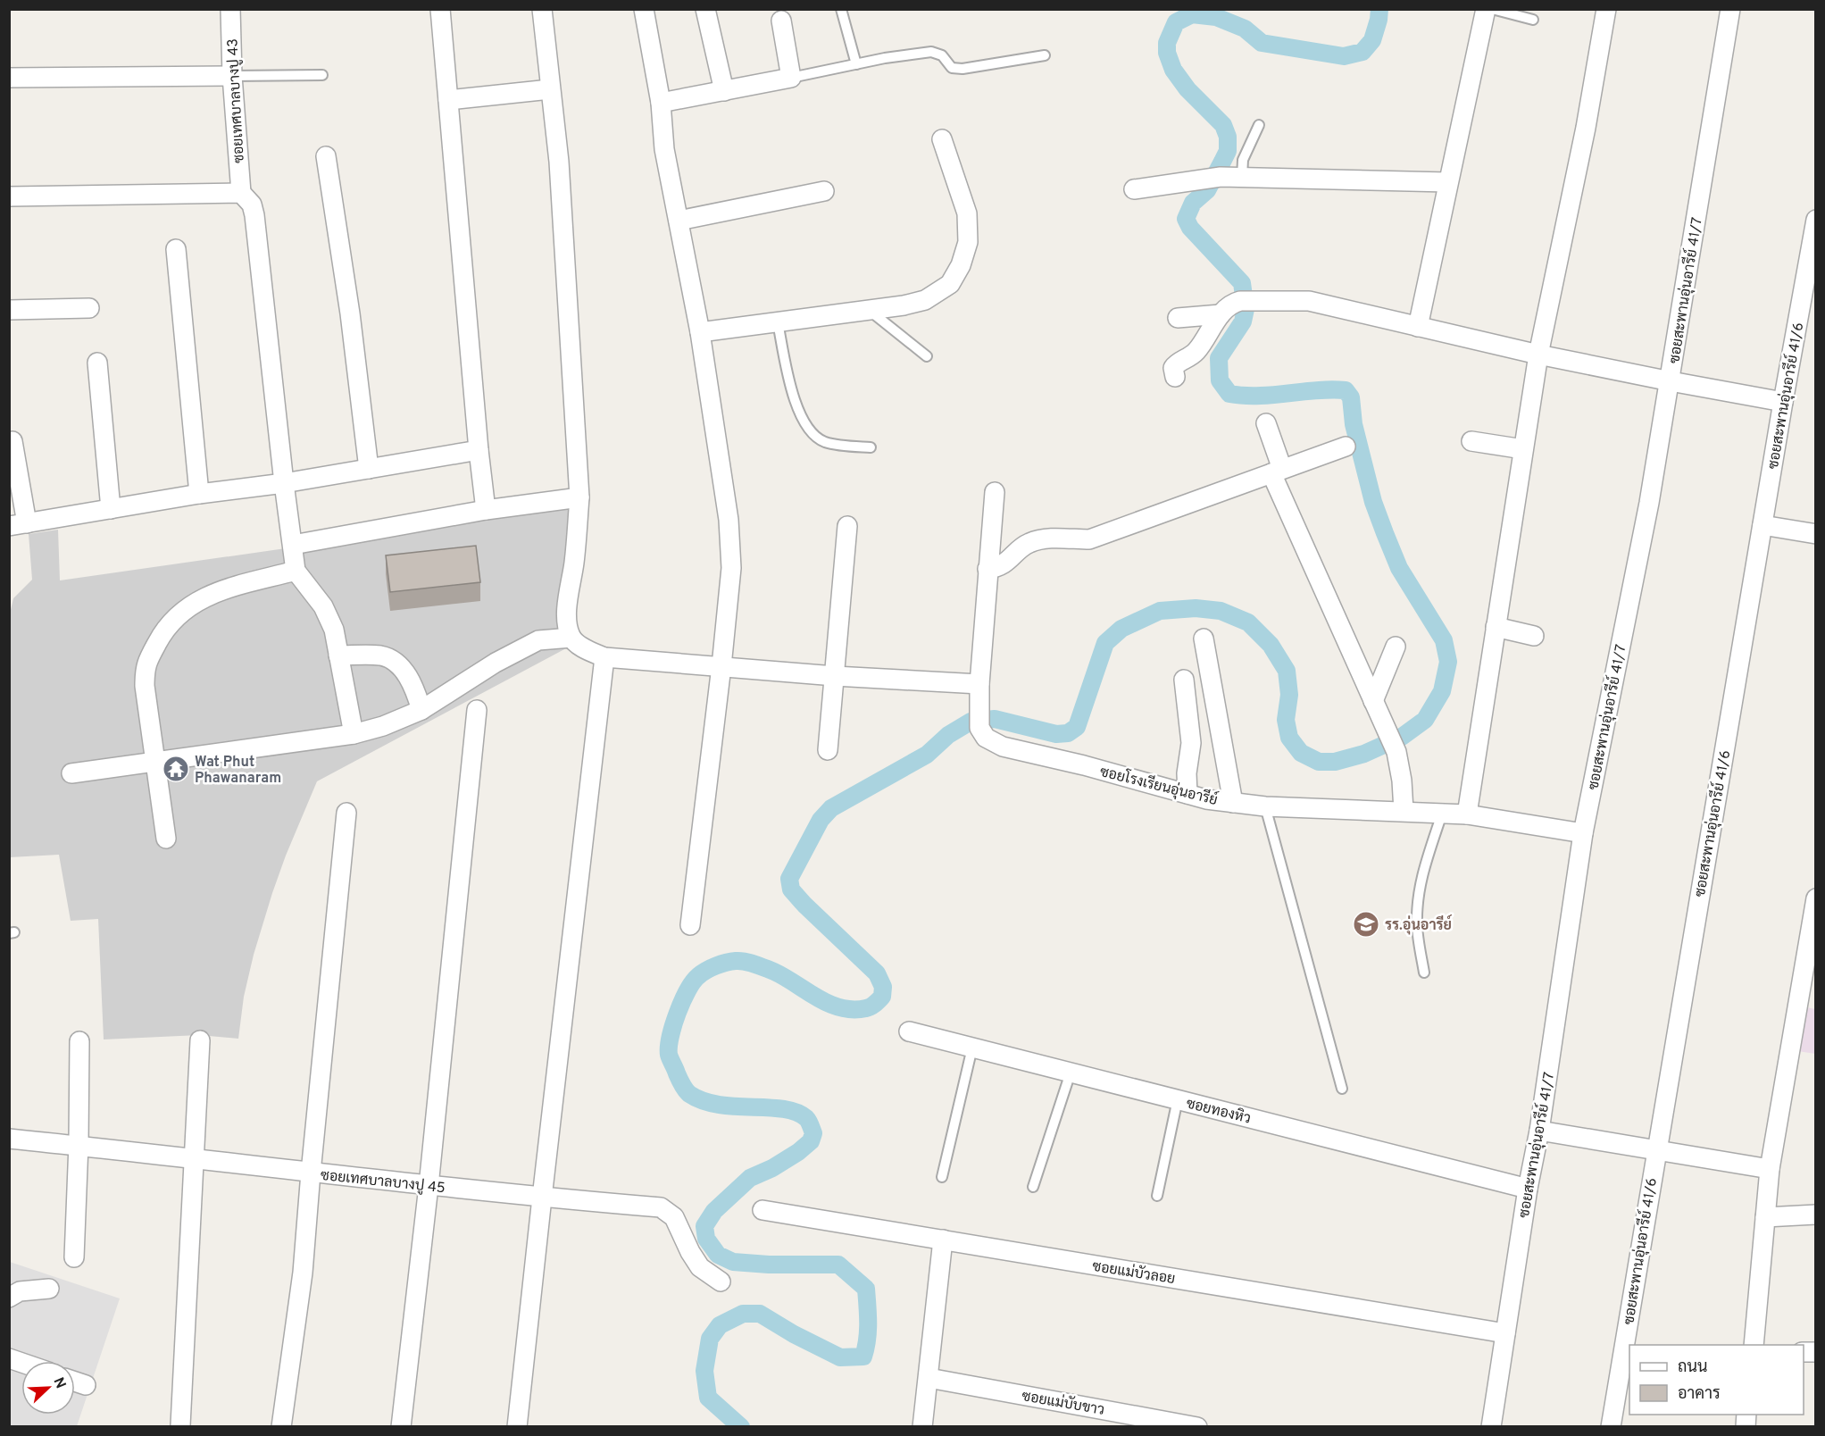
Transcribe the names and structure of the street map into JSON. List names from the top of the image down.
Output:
{
  "streets": {
    "street": [
      "ซอยเทศบาลบางปู 43",
      "ซอยสะพานอุ่นอารีย์ 41/7",
      "ซอยสะพานอุ่นอารีย์ 41/6",
      "ซอยโรงเรียนอุ่นอารีย์",
      "ซอยทองหิว",
      "ซอยเทศบาลบางปู 45",
      "ซอยแม่บัวลอย",
      "ซอยแม่บับขาว"
    ]
  },
  "crossings": [
    ["ซอยสะพานอุ่นอารีย์ 41/7", "ซอยโรงเรียนอุ่นอารีย์"],
    ["ซอยสะพานอุ่นอารีย์ 41/7", "ซอยทองหิว"],
    ["ซอยสะพานอุ่นอารีย์ 41/7", "ซอยแม่บัวลอย"]
  ],
  "places": {
    "temple": ["Wat Phut Phawanaram"],
    "school or university": ["รร.อุ่นอารีย์"]
  },
  "legend": ["ถนน", "อาคาร"],
  "north": "top right"
}
